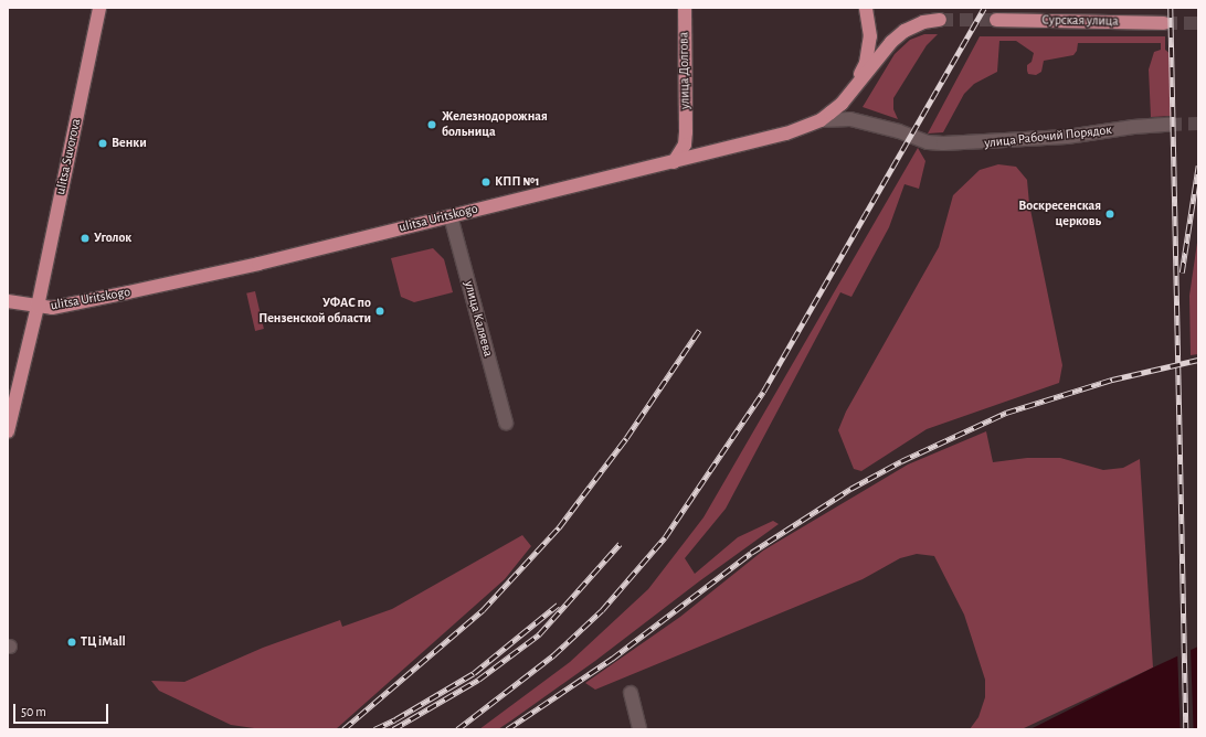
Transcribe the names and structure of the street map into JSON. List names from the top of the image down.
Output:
{
  "streets": {
    "main road": [
      "Сурская улица",
      "улица Долгова",
      "ulitsa Suvorova",
      "ulitsa Uritskogo"
    ],
    "street": ["улица Рабочий Порядок", "улица Каляева"]
  },
  "crossings": [
    ["улица Долгова", "ulitsa Uritskogo"],
    ["улица Рабочий Порядок", "ulitsa Uritskogo"],
    ["ulitsa Suvorova", "ulitsa Uritskogo"],
    ["ulitsa Uritskogo", "улица Каляева"]
  ],
  "places": [
    "Железнодорожная больница",
    "Венки",
    "КПП №1",
    "Воскресенская церковь",
    "Уголок",
    "УФАС по Пензенской области",
    "ТЦ iMall"
  ],
  "scale_bar": "50 m"
}
